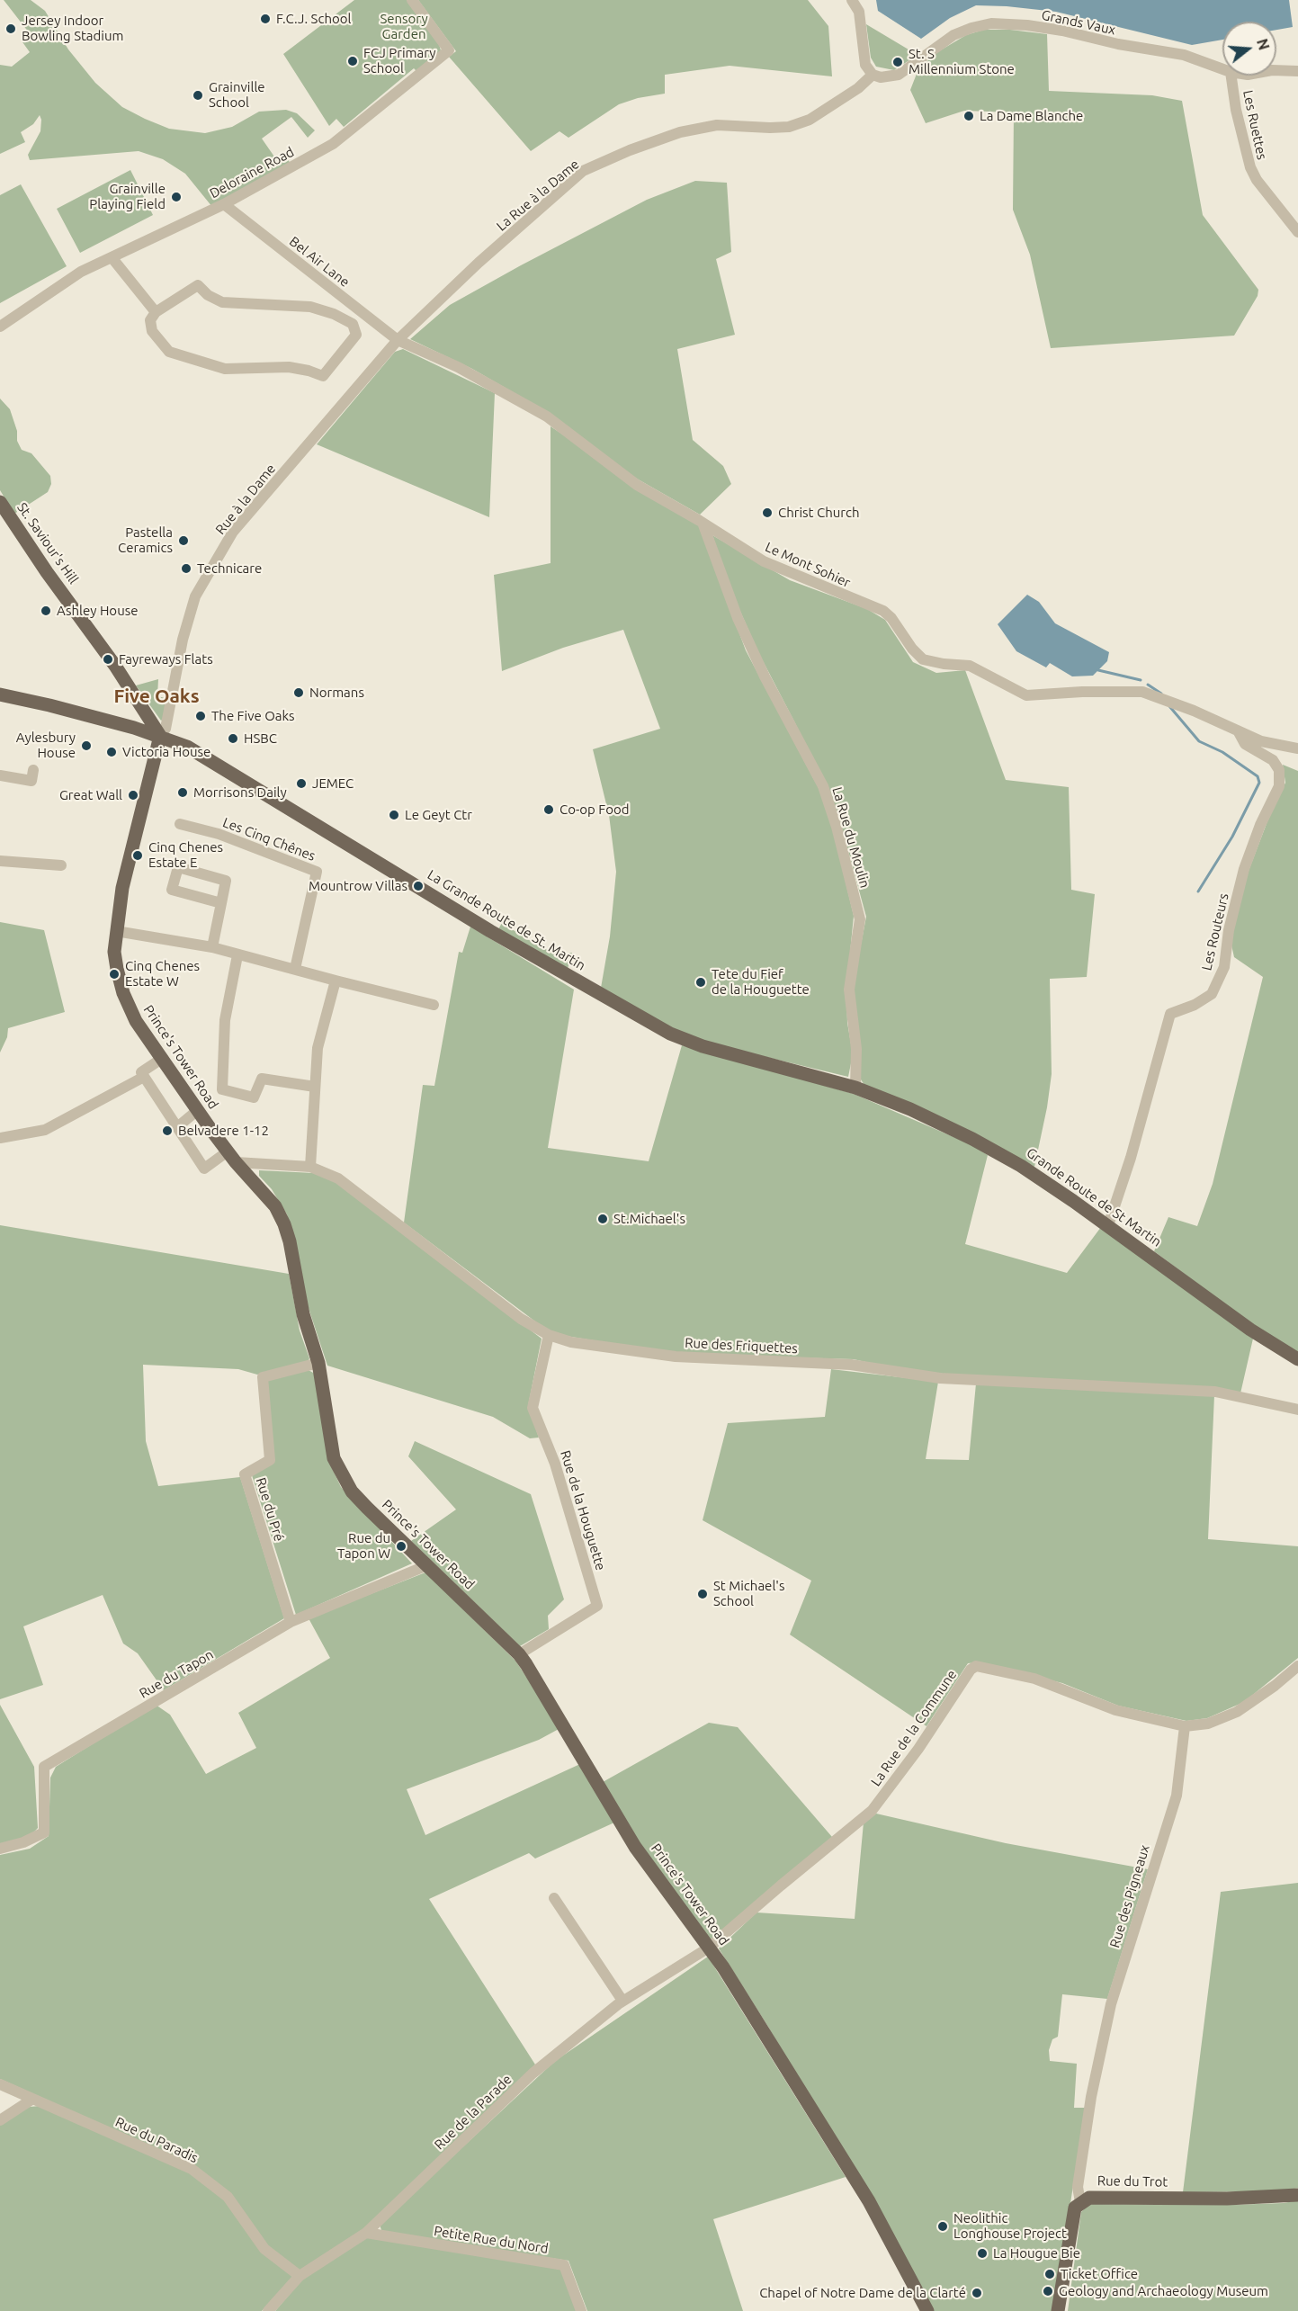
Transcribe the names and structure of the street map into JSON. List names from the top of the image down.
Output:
{
  "streets": {
    "main road": [
      "St. Saviour's Hill",
      "La Grande Route de St. Martin",
      "Prince's Tower Road",
      "Grande Route de St Martin",
      "Rue du Trot"
    ],
    "street": [
      "Grands Vaux",
      "Les Ruettes",
      "Deloraine Road",
      "La Rue à la Dame",
      "Bel Air Lane",
      "Rue à la Dame",
      "Le Mont Sohier",
      "La Rue du Moulin",
      "Les Cinq Chênes",
      "Les Routeurs",
      "Rue des Friquettes",
      "Rue du Pré",
      "Rue de la Houguette",
      "Rue du Tapon",
      "La Rue de la Commune",
      "Rue des Pigneaux",
      "Rue de la Parade",
      "Rue du Paradis",
      "Petite Rue du Nord"
    ]
  },
  "crossings": [
    ["Grands Vaux", "La Rue à la Dame"],
    ["Deloraine Road", "Bel Air Lane"],
    ["La Rue à la Dame", "Bel Air Lane"],
    ["La Rue à la Dame", "Rue à la Dame"],
    ["La Rue à la Dame", "Le Mont Sohier"],
    ["Bel Air Lane", "Rue à la Dame"],
    ["Bel Air Lane", "Le Mont Sohier"],
    ["Rue à la Dame", "St. Saviour's Hill"],
    ["Rue à la Dame", "Le Mont Sohier"],
    ["Rue à la Dame", "La Grande Route de St. Martin"],
    ["Rue à la Dame", "Prince's Tower Road"],
    ["St. Saviour's Hill", "La Grande Route de St. Martin"],
    ["St. Saviour's Hill", "Prince's Tower Road"],
    ["Le Mont Sohier", "La Rue du Moulin"],
    ["Le Mont Sohier", "Les Routeurs"],
    ["La Rue du Moulin", "La Grande Route de St. Martin"],
    ["La Rue du Moulin", "Grande Route de St Martin"],
    ["La Grande Route de St. Martin", "Prince's Tower Road"],
    ["La Grande Route de St. Martin", "Grande Route de St Martin"],
    ["Les Routeurs", "Grande Route de St Martin"],
    ["Prince's Tower Road", "Rue des Friquettes"],
    ["Prince's Tower Road", "Rue du Pré"],
    ["Prince's Tower Road", "Rue de la Houguette"],
    ["Prince's Tower Road", "Rue du Tapon"],
    ["Prince's Tower Road", "La Rue de la Commune"],
    ["Prince's Tower Road", "Rue de la Parade"],
    ["Rue des Friquettes", "Rue de la Houguette"],
    ["Rue du Pré", "Rue du Tapon"],
    ["La Rue de la Commune", "Rue des Pigneaux"],
    ["La Rue de la Commune", "Rue de la Parade"],
    ["Rue des Pigneaux", "Rue du Trot"],
    ["Rue de la Parade", "Rue du Paradis"],
    ["Rue de la Parade", "Petite Rue du Nord"]
  ],
  "districts": ["Five Oaks"],
  "parks": ["Sensory Garden"],
  "places": [
    "F.C.J. School",
    "Jersey Indoor Bowling Stadium",
    "FCJ Primary School",
    "St. S Millennium Stone",
    "Grainville School",
    "La Dame Blanche",
    "Grainville Playing Field",
    "Christ Church",
    "Pastella Ceramics",
    "Technicare",
    "Ashley House",
    "Fayreways Flats",
    "Normans",
    "The Five Oaks",
    "HSBC",
    "Aylesbury House",
    "Victoria House",
    "JEMEC",
    "Morrisons Daily",
    "Great Wall",
    "Co-op Food",
    "Le Geyt Ctr",
    "Cinq Chenes Estate E",
    "Mountrow Villas",
    "Cinq Chenes Estate W",
    "Tete du Fief de la Houguette",
    "Belvadere 1-12",
    "St.Michael's",
    "Rue du Tapon W",
    "St Michael's School",
    "Neolithic Longhouse Project",
    "La Hougue Bie",
    "Ticket Office",
    "Geology and Archaeology Museum",
    "Chapel of Notre Dame de la Clarté"
  ],
  "north": "right"
}
